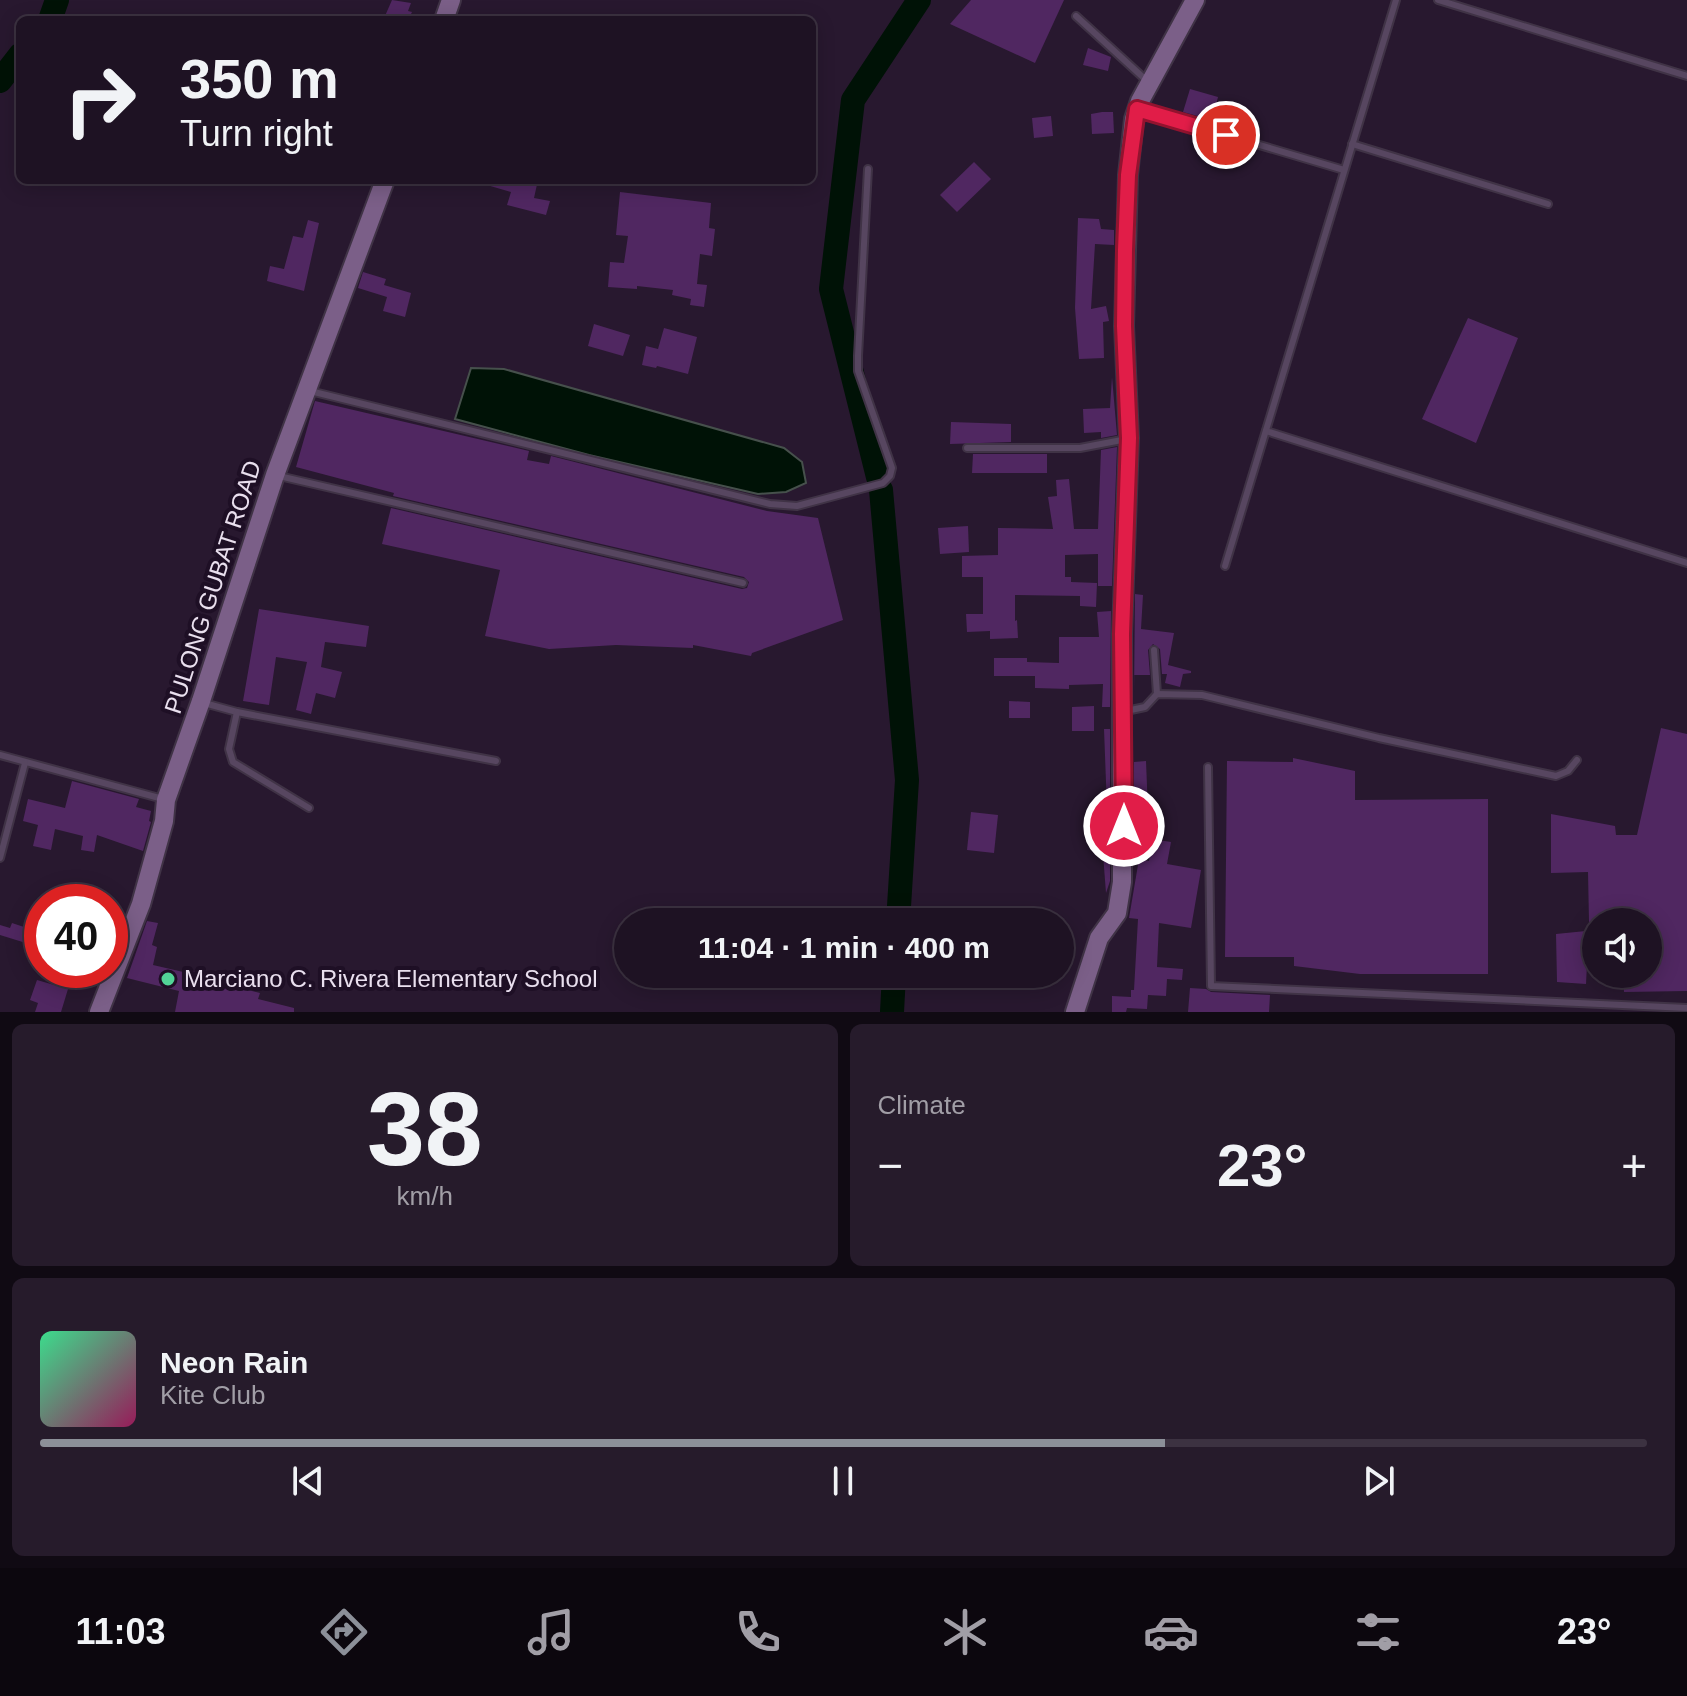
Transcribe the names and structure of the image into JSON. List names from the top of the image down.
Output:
{
  "streets": {
    "street": ["PULONG GUBAT ROAD"]
  },
  "places": ["Marciano C. Rivera Elementary School"],
  "page": {
    "turn": ["350 m", "Turn right"],
    "limit": "40",
    "trip": "11:04 · 1 min · 400 m",
    "tile": [
      ["38", "km/h"],
      "Climate"
    ],
    "heat": ["−", "23°", "+"],
    "song": ["Neon Rain", "Kite Club"],
    "tabs": ["11:03", "23°"]
  }
}
